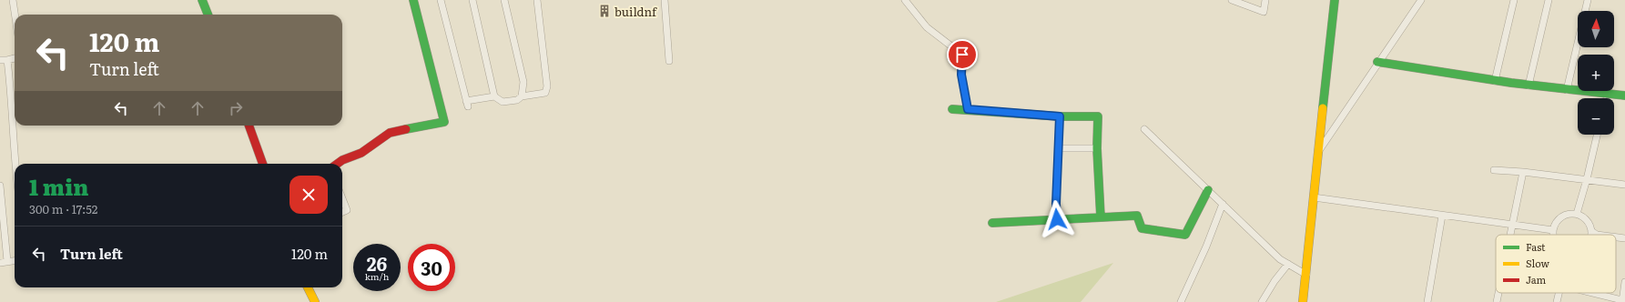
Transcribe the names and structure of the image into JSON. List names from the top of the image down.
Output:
{
  "places": {
    "building": ["buildnf"]
  },
  "legend": ["Fast", "Slow", "Jam"],
  "north": "top",
  "page": {
    "map_buttons": ["+", "−"],
    "turn": ["120 m", "Turn left"],
    "heading": ["1 min", "300 m · 17:52"],
    "list": [
      {
        "name": "Turn left",
        "value": "120 m"
      }
    ],
    "speed": "26 km/h",
    "limit": "30"
  }
}
